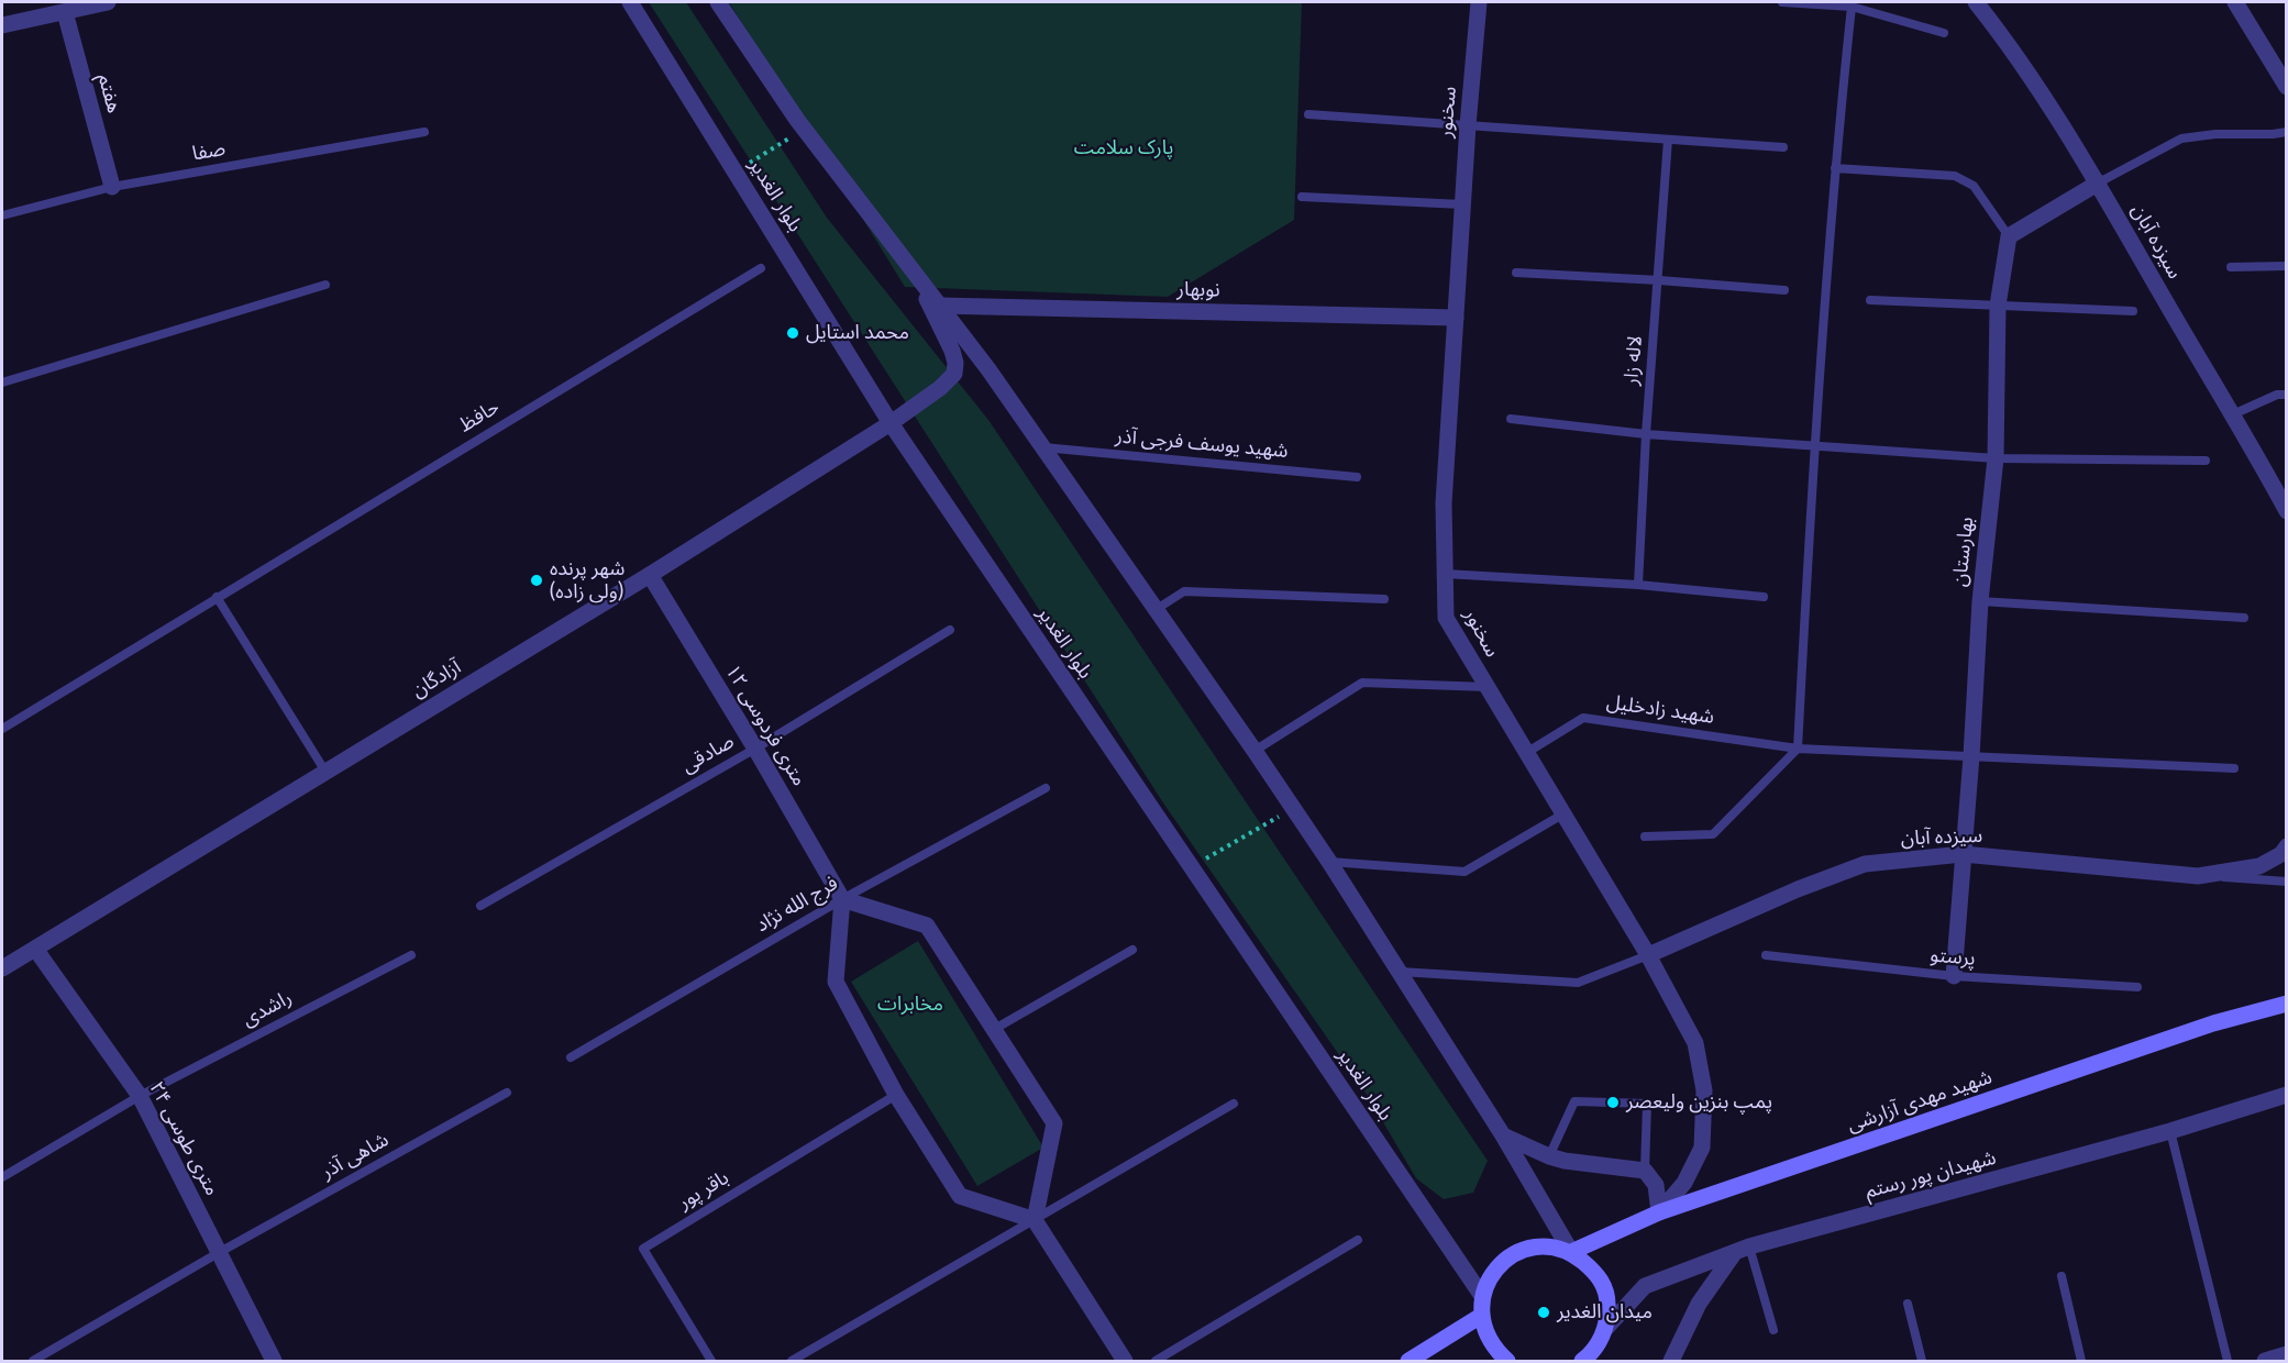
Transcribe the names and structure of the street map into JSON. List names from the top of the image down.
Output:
{
  "streets": {
    "main road": ["شهید مهدی آزارشی"],
    "street": [
      "هفتم",
      "سخنور",
      "بلوار الغدیر",
      "سیزده آبان",
      "نوبهار",
      "بهارستان",
      "آزادگان",
      "۱۲ متری فردوسی",
      "۲۴ متری طوسی",
      "شهیدان پور رستم"
    ],
    "lane": [
      "صفا",
      "لاله زار",
      "حافظ",
      "شهید یوسف فرجی آذر",
      "شهید زادخلیل",
      "صادقی",
      "فرج الله نژاد",
      "پرستو",
      "راشدی",
      "شاهی آذر",
      "باقر پور"
    ]
  },
  "crossings": [
    ["هفتم", "صفا"],
    ["سخنور", "سیزده آبان"],
    ["سخنور", "نوبهار"],
    ["سخنور", "شهید زادخلیل"],
    ["سخنور", "شهید مهدی آزارشی"],
    ["بلوار الغدیر", "آزادگان"],
    ["سیزده آبان", "بهارستان"],
    ["بهارستان", "شهید زادخلیل"],
    ["بهارستان", "پرستو"],
    ["آزادگان", "۱۲ متری فردوسی"],
    ["آزادگان", "۲۴ متری طوسی"],
    ["۱۲ متری فردوسی", "صادقی"],
    ["۱۲ متری فردوسی", "فرج الله نژاد"],
    ["راشدی", "۲۴ متری طوسی"],
    ["۲۴ متری طوسی", "شاهی آذر"]
  ],
  "parks": ["پارک سلامت", "مخابرات"],
  "places": [
    "محمد استایل",
    "شهر پرنده (ولی زاده)",
    "پمپ بنزین ولیعصر",
    "میدان الغدیر"
  ]
}
